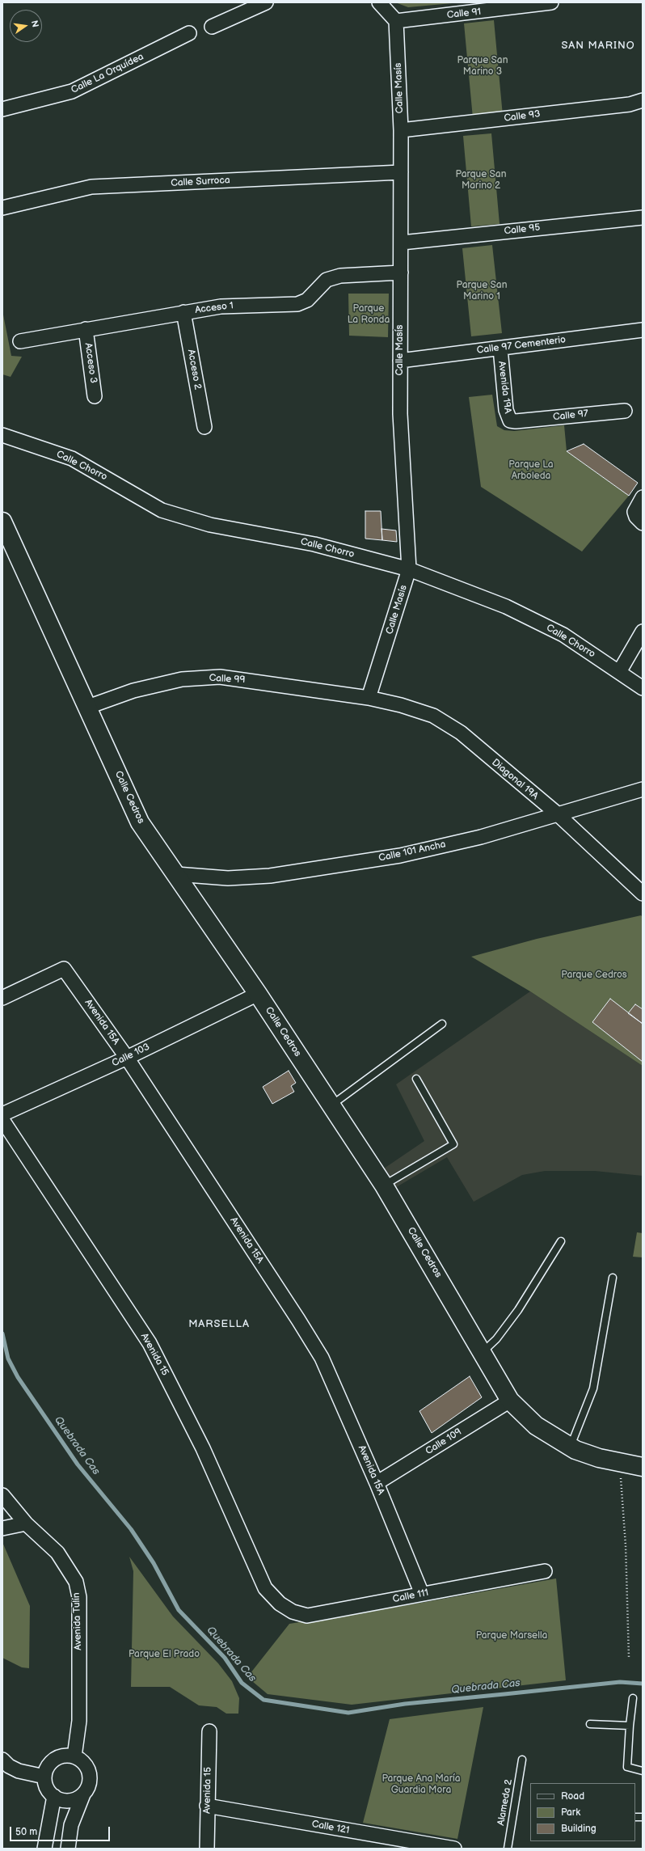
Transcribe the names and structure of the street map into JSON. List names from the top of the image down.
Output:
{
  "streets": {
    "street": [
      "Calle 91",
      "Calle La Orquídea",
      "Calle Masís",
      "Calle 93",
      "Calle Surroca",
      "Calle 95",
      "Acceso 1",
      "Calle 97 Cementerio",
      "Acceso 3",
      "Acceso 2",
      "Avenida 19A",
      "Calle 97",
      "Calle Chorro",
      "Calle 99",
      "Diagonal 19A",
      "Calle Cedros",
      "Calle 101 Ancha",
      "Avenida 15A",
      "Calle 103",
      "Avenida 15",
      "Calle 109",
      "Calle 111",
      "Avenida Tulín",
      "Calle 121"
    ],
    "lane": ["Alameda 2"]
  },
  "crossings": [
    ["Calle 91", "Calle Masís"],
    ["Calle Masís", "Calle 93"],
    ["Calle Masís", "Calle Surroca"],
    ["Calle Masís", "Calle 95"],
    ["Calle Masís", "Acceso 1"],
    ["Calle Masís", "Calle 97 Cementerio"],
    ["Calle Masís", "Calle Chorro"],
    ["Calle Masís", "Calle 99"],
    ["Calle Masís", "Diagonal 19A"],
    ["Acceso 1", "Acceso 3"],
    ["Acceso 1", "Acceso 2"],
    ["Calle 97 Cementerio", "Avenida 19A"],
    ["Avenida 19A", "Calle 97"],
    ["Calle 99", "Diagonal 19A"],
    ["Calle 99", "Calle Cedros"],
    ["Diagonal 19A", "Calle 101 Ancha"],
    ["Calle Cedros", "Calle 101 Ancha"],
    ["Calle Cedros", "Calle 103"],
    ["Calle Cedros", "Calle 109"],
    ["Avenida 15A", "Calle 103"],
    ["Avenida 15A", "Calle 109"],
    ["Avenida 15A", "Calle 111"],
    ["Avenida 15", "Calle 111"],
    ["Avenida 15", "Calle 121"]
  ],
  "districts": ["SAN MARINO", "MARSELLA"],
  "water": ["Quebrada Cas"],
  "parks": [
    "Parque San Marino 3",
    "Parque San Marino 2",
    "Parque San Marino 1",
    "Parque La Ronda",
    "Parque La Arboleda",
    "Parque Cedros",
    "Parque Marsella",
    "Parque El Prado",
    "Parque Ana María Guardia Mora"
  ],
  "legend": ["Road", "Park", "Building"],
  "scale_bar": "50 m",
  "north": "right"
}
